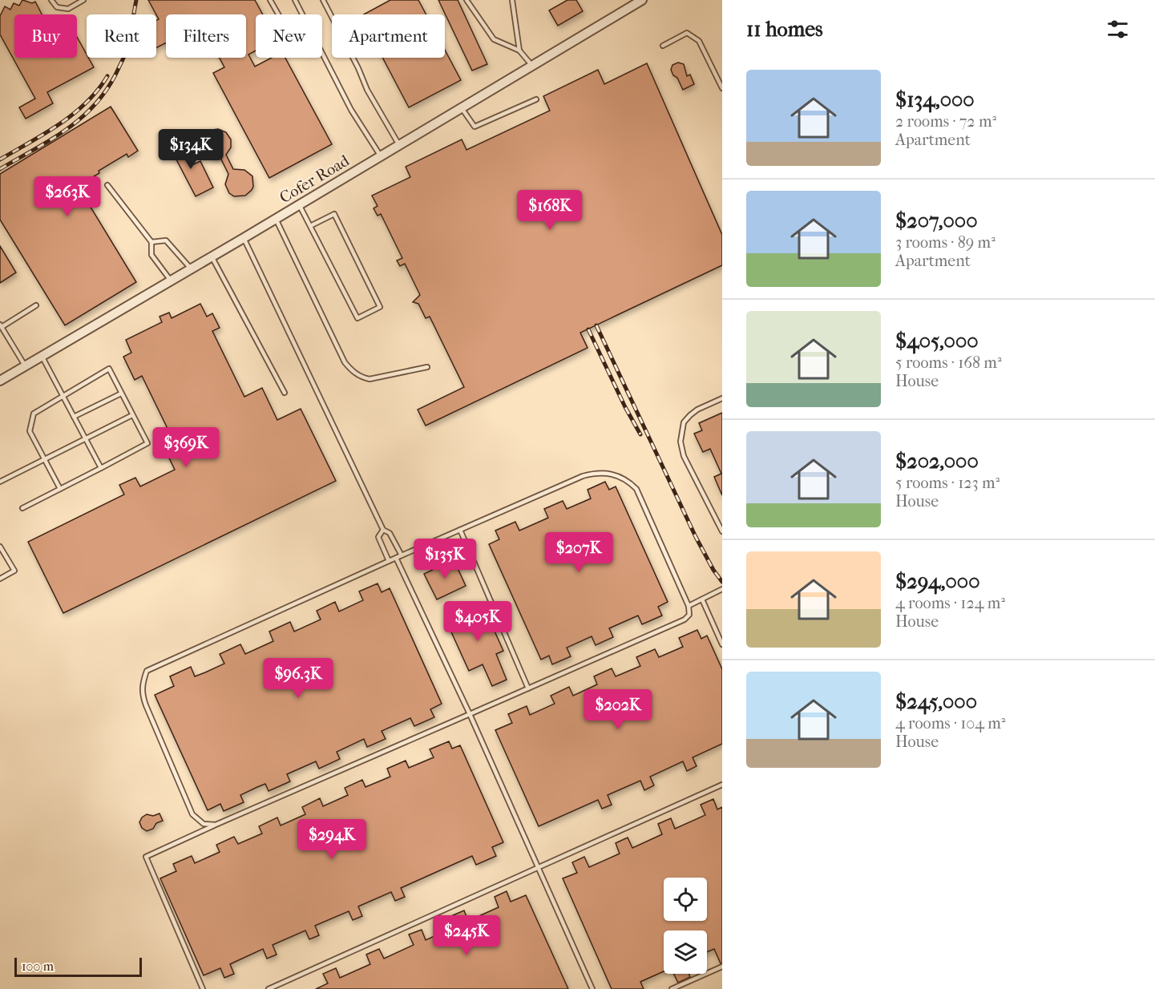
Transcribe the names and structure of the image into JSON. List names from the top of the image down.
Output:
{
  "streets": {
    "street": ["Cofer Road"]
  },
  "scale_bar": "100 m",
  "page": {
    "heading": "11 homes",
    "chip": [
      "Buy",
      "Rent",
      "Filters",
      "New",
      "Apartment"
    ],
    "list": [
      {
        "name": "$134,000",
        "note": "2 rooms · 72 m² · Apartment"
      },
      {
        "name": "$207,000",
        "note": "3 rooms · 89 m² · Apartment"
      },
      {
        "name": "$405,000",
        "note": "5 rooms · 168 m² · House"
      },
      {
        "name": "$202,000",
        "note": "5 rooms · 123 m² · House"
      },
      {
        "name": "$294,000",
        "note": "4 rooms · 124 m² · House"
      },
      {
        "name": "$245,000",
        "note": "4 rooms · 104 m² · House"
      }
    ],
    "price": [
      "$134K",
      "$263K",
      "$168K",
      "$369K",
      "$207K",
      "$135K",
      "$405K",
      "$96.3K",
      "$202K",
      "$294K",
      "$245K"
    ],
    "scale": "100 m"
  }
}
